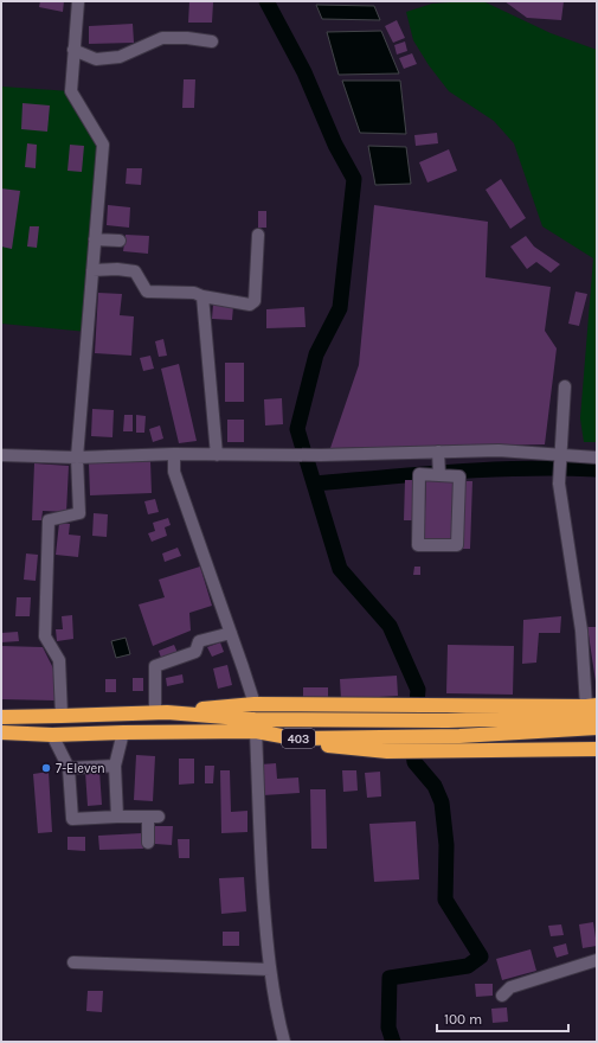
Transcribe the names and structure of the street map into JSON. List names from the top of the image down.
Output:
{
  "streets": {
    "highway": ["403"]
  },
  "places": ["7-Eleven"],
  "scale_bar": "100 m"
}
